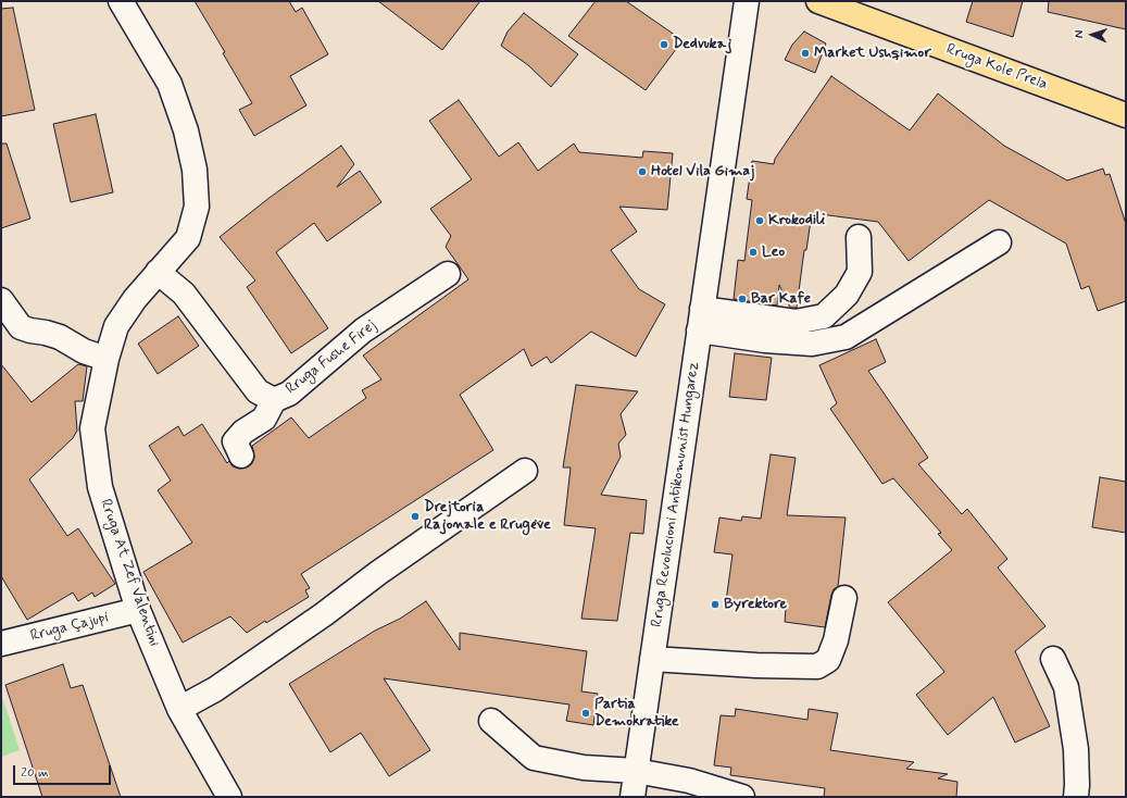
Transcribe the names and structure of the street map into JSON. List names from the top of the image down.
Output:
{
  "streets": {
    "main road": ["Rruga Kole Prela"],
    "street": [
      "Rruga Fushe Firej",
      "Rruga Revolucioni Antikomunist Hungarez",
      "Rruga At Zef Valentini",
      "Rruga Çajupi"
    ]
  },
  "crossings": [
    ["Rruga Fushe Firej", "Rruga At Zef Valentini"],
    ["Rruga At Zef Valentini", "Rruga Çajupi"]
  ],
  "places": [
    "Dedvukaj",
    "Market Ushqimor",
    "Hotel Vila Gimaj",
    "Krokodili",
    "Leo",
    "Bar Kafe",
    "Drejtoria Rajonale e Rrugëve",
    "Byrektore",
    "Partia Demokratike"
  ],
  "scale_bar": "20 m",
  "north": "left"
}
